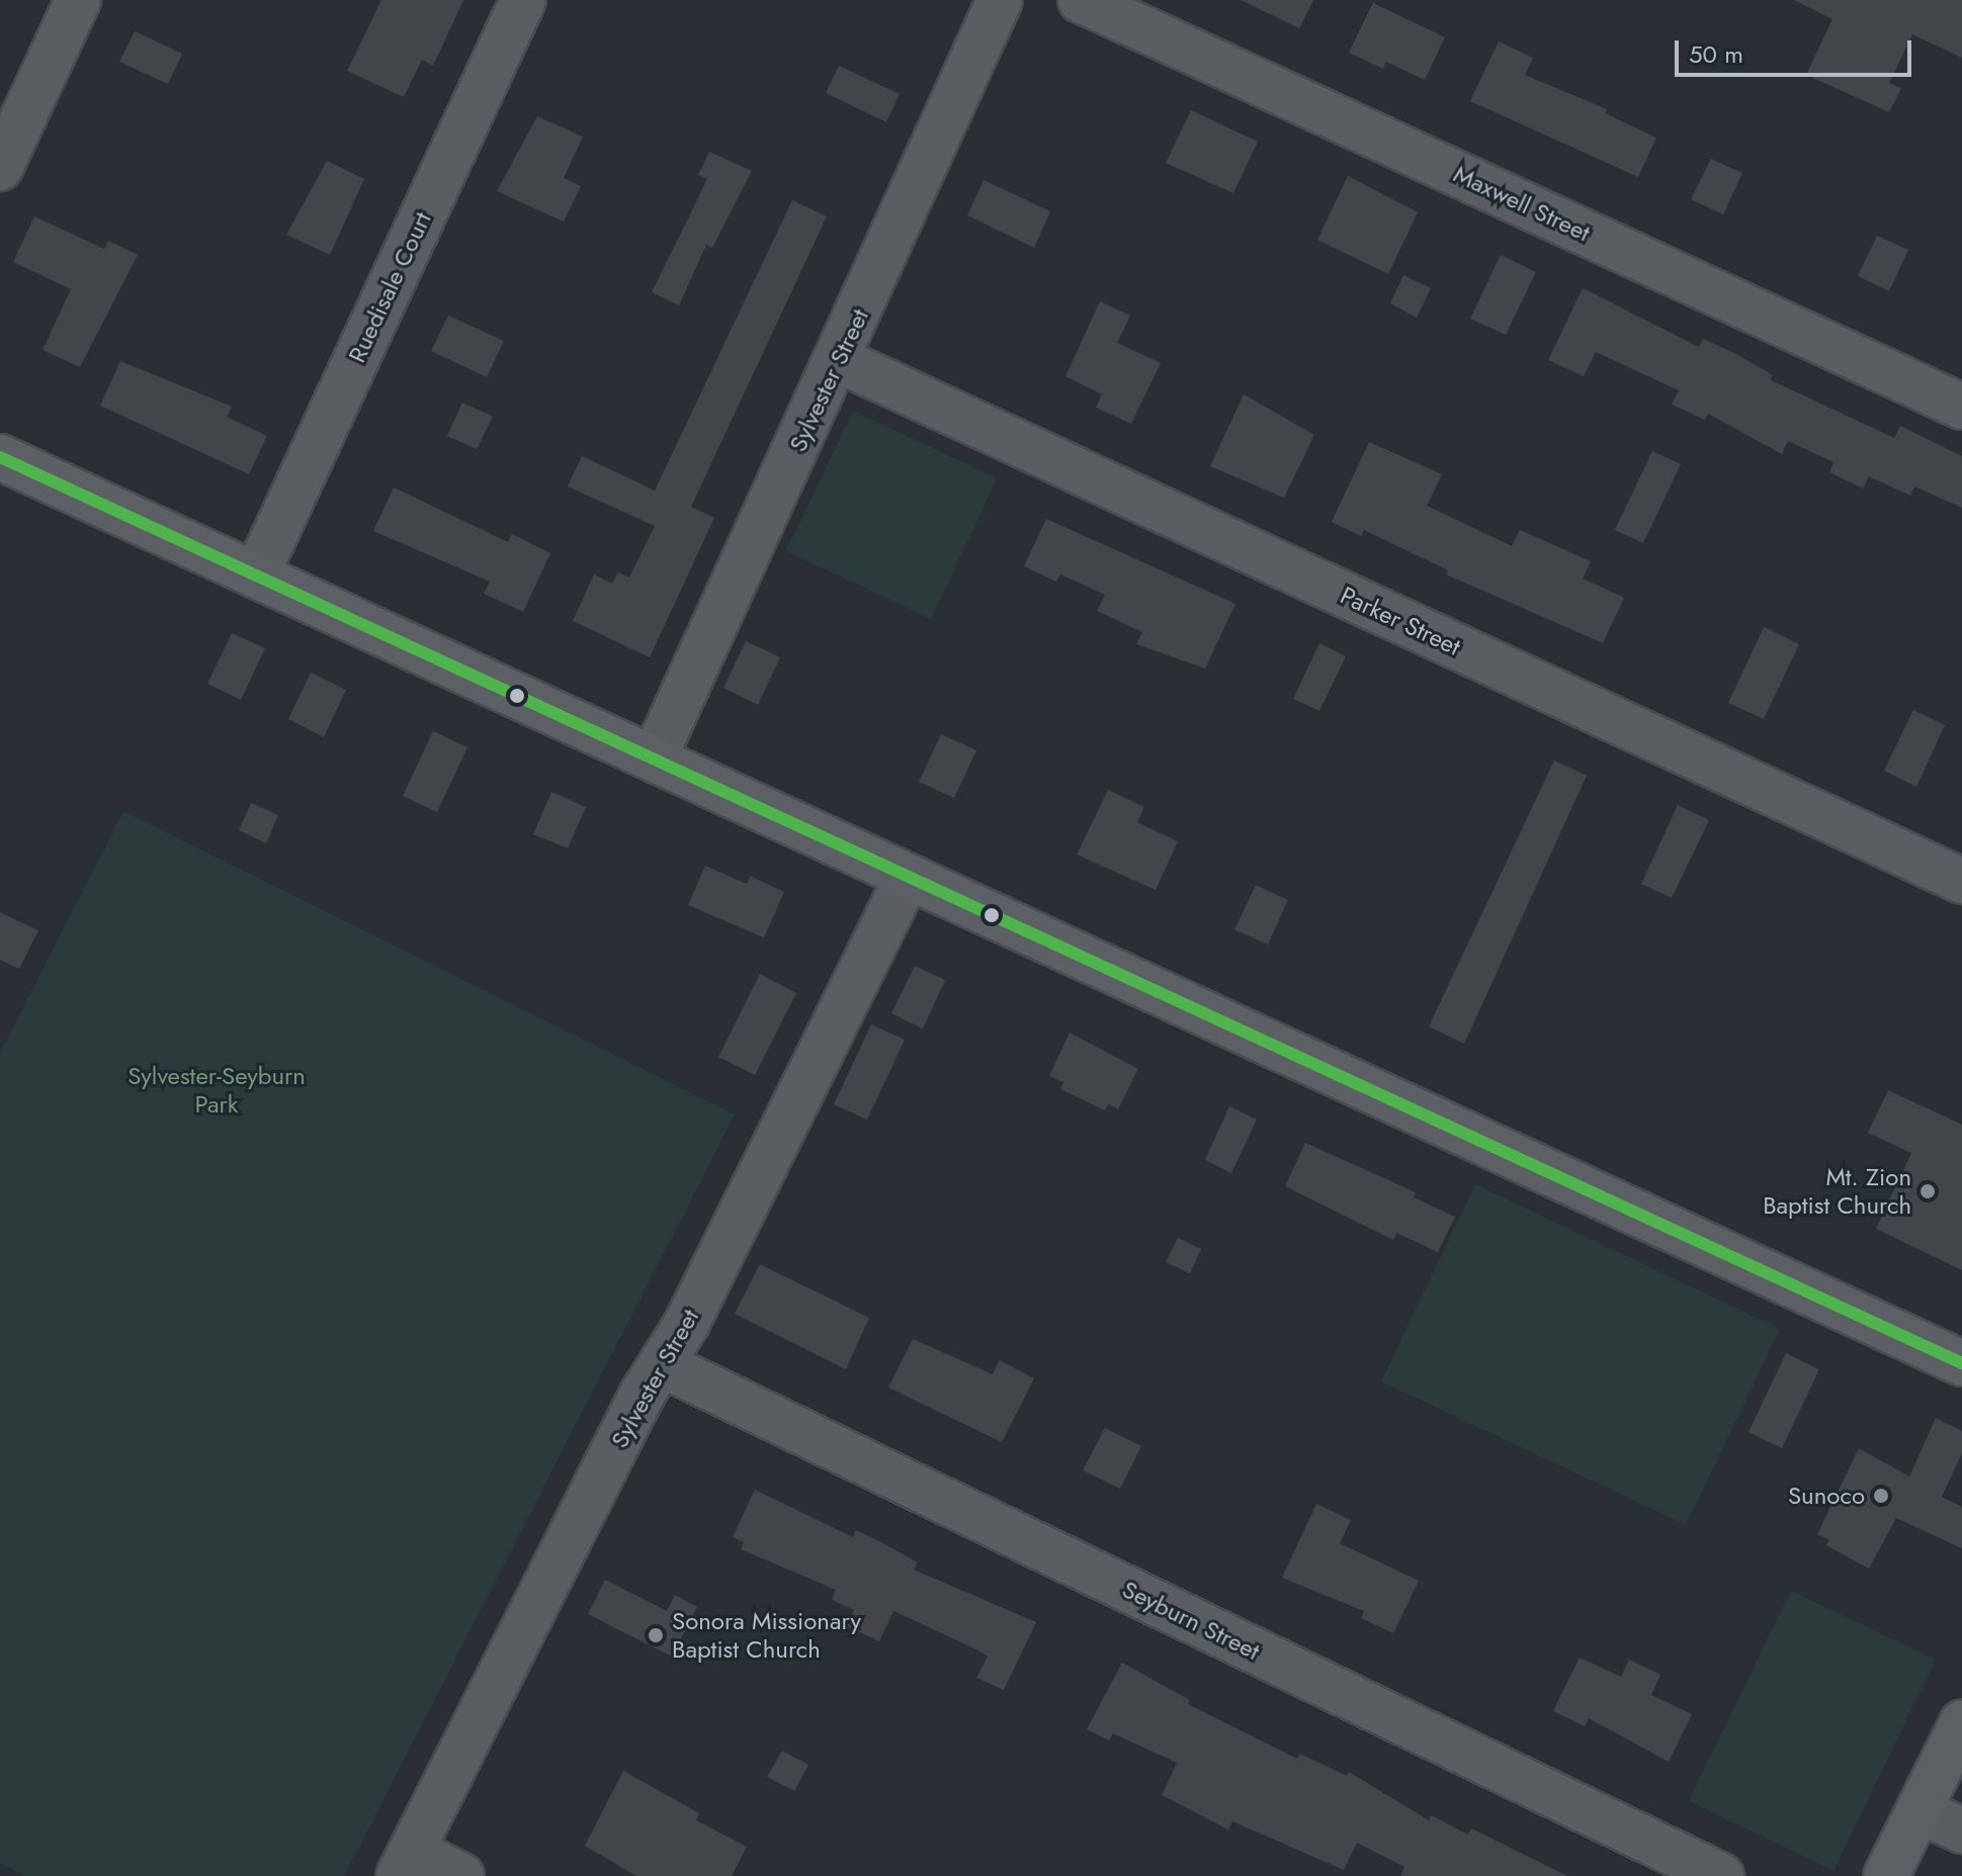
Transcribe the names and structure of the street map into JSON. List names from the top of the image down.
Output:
{
  "streets": {
    "street": [
      "Maxwell Street",
      "Ruedisale Court",
      "Sylvester Street",
      "Parker Street",
      "Seyburn Street"
    ]
  },
  "crossings": [
    ["Sylvester Street", "Parker Street"],
    ["Sylvester Street", "Seyburn Street"]
  ],
  "parks": ["Sylvester-Seyburn Park"],
  "places": ["Mt. Zion Baptist Church", "Sunoco", "Sonora Missionary Baptist Church"],
  "scale_bar": "50 m"
}
